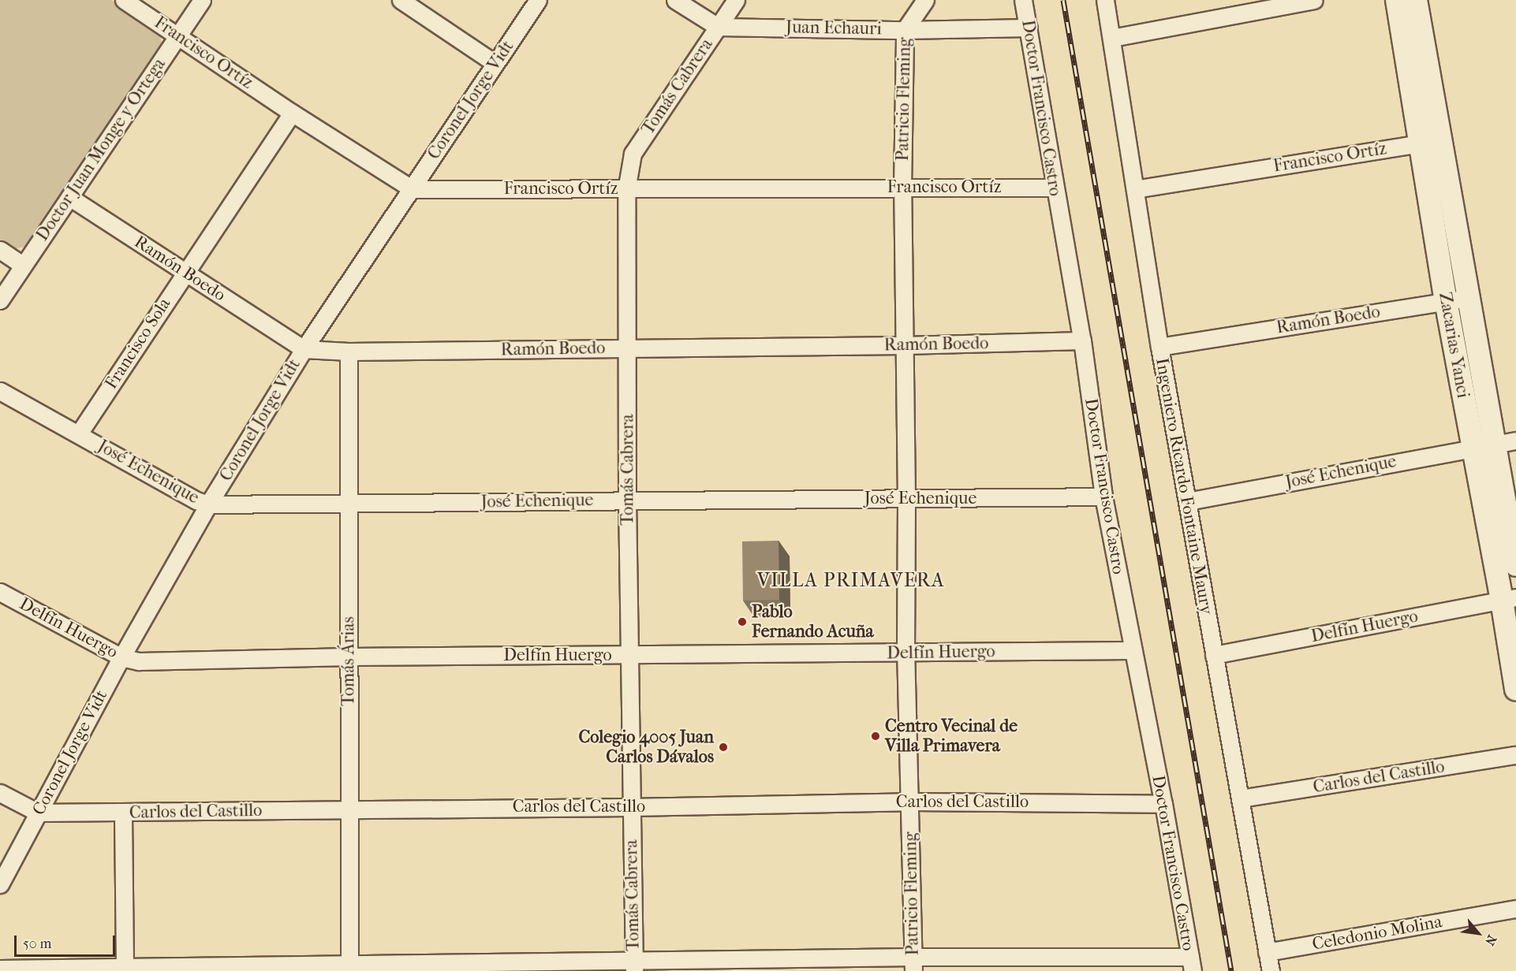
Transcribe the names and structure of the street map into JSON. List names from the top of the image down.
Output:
{
  "streets": {
    "street": [
      "Juan Echauri",
      "Francisco Ortíz",
      "Tomás Cabrera",
      "Patricio Fleming",
      "Coronel Jorge Vidt",
      "Doctor Francisco Castro",
      "Doctor Juan Monge y Ortega",
      "Ramón Boedo",
      "Francisco Sola",
      "Zacarias Yanci",
      "José Echenique",
      "Ingeniero Ricardo Fontaine Maury",
      "Delfín Huergo",
      "Tomás Árias",
      "Carlos del Castillo",
      "Celedonio Molina"
    ]
  },
  "crossings": [
    ["Juan Echauri", "Tomás Cabrera"],
    ["Juan Echauri", "Patricio Fleming"],
    ["Juan Echauri", "Doctor Francisco Castro"],
    ["Francisco Ortíz", "Tomás Cabrera"],
    ["Francisco Ortíz", "Patricio Fleming"],
    ["Francisco Ortíz", "Coronel Jorge Vidt"],
    ["Francisco Ortíz", "Doctor Francisco Castro"],
    ["Francisco Ortíz", "Doctor Juan Monge y Ortega"],
    ["Francisco Ortíz", "Francisco Sola"],
    ["Francisco Ortíz", "Zacarias Yanci"],
    ["Francisco Ortíz", "Ingeniero Ricardo Fontaine Maury"],
    ["Tomás Cabrera", "Ramón Boedo"],
    ["Tomás Cabrera", "José Echenique"],
    ["Tomás Cabrera", "Delfín Huergo"],
    ["Tomás Cabrera", "Carlos del Castillo"],
    ["Patricio Fleming", "Ramón Boedo"],
    ["Patricio Fleming", "José Echenique"],
    ["Patricio Fleming", "Delfín Huergo"],
    ["Patricio Fleming", "Carlos del Castillo"],
    ["Coronel Jorge Vidt", "Ramón Boedo"],
    ["Coronel Jorge Vidt", "José Echenique"],
    ["Coronel Jorge Vidt", "Delfín Huergo"],
    ["Coronel Jorge Vidt", "Carlos del Castillo"],
    ["Doctor Francisco Castro", "Ramón Boedo"],
    ["Doctor Francisco Castro", "José Echenique"],
    ["Doctor Francisco Castro", "Delfín Huergo"],
    ["Doctor Francisco Castro", "Carlos del Castillo"],
    ["Doctor Juan Monge y Ortega", "Ramón Boedo"],
    ["Ramón Boedo", "Francisco Sola"],
    ["Ramón Boedo", "Zacarias Yanci"],
    ["Ramón Boedo", "Ingeniero Ricardo Fontaine Maury"],
    ["Ramón Boedo", "Tomás Árias"],
    ["Francisco Sola", "José Echenique"],
    ["Zacarias Yanci", "José Echenique"],
    ["Zacarias Yanci", "Delfín Huergo"],
    ["José Echenique", "Ingeniero Ricardo Fontaine Maury"],
    ["José Echenique", "Tomás Árias"],
    ["Ingeniero Ricardo Fontaine Maury", "Delfín Huergo"],
    ["Ingeniero Ricardo Fontaine Maury", "Carlos del Castillo"],
    ["Ingeniero Ricardo Fontaine Maury", "Celedonio Molina"],
    ["Delfín Huergo", "Tomás Árias"],
    ["Tomás Árias", "Carlos del Castillo"]
  ],
  "districts": ["VILLA PRIMAVERA"],
  "places": ["Pablo Fernando Acuña", "Centro Vecinal de Villa Primavera", "Colegio 4005 Juan Carlos Dávalos"],
  "scale_bar": "50 m",
  "north": "bottom right"
}
